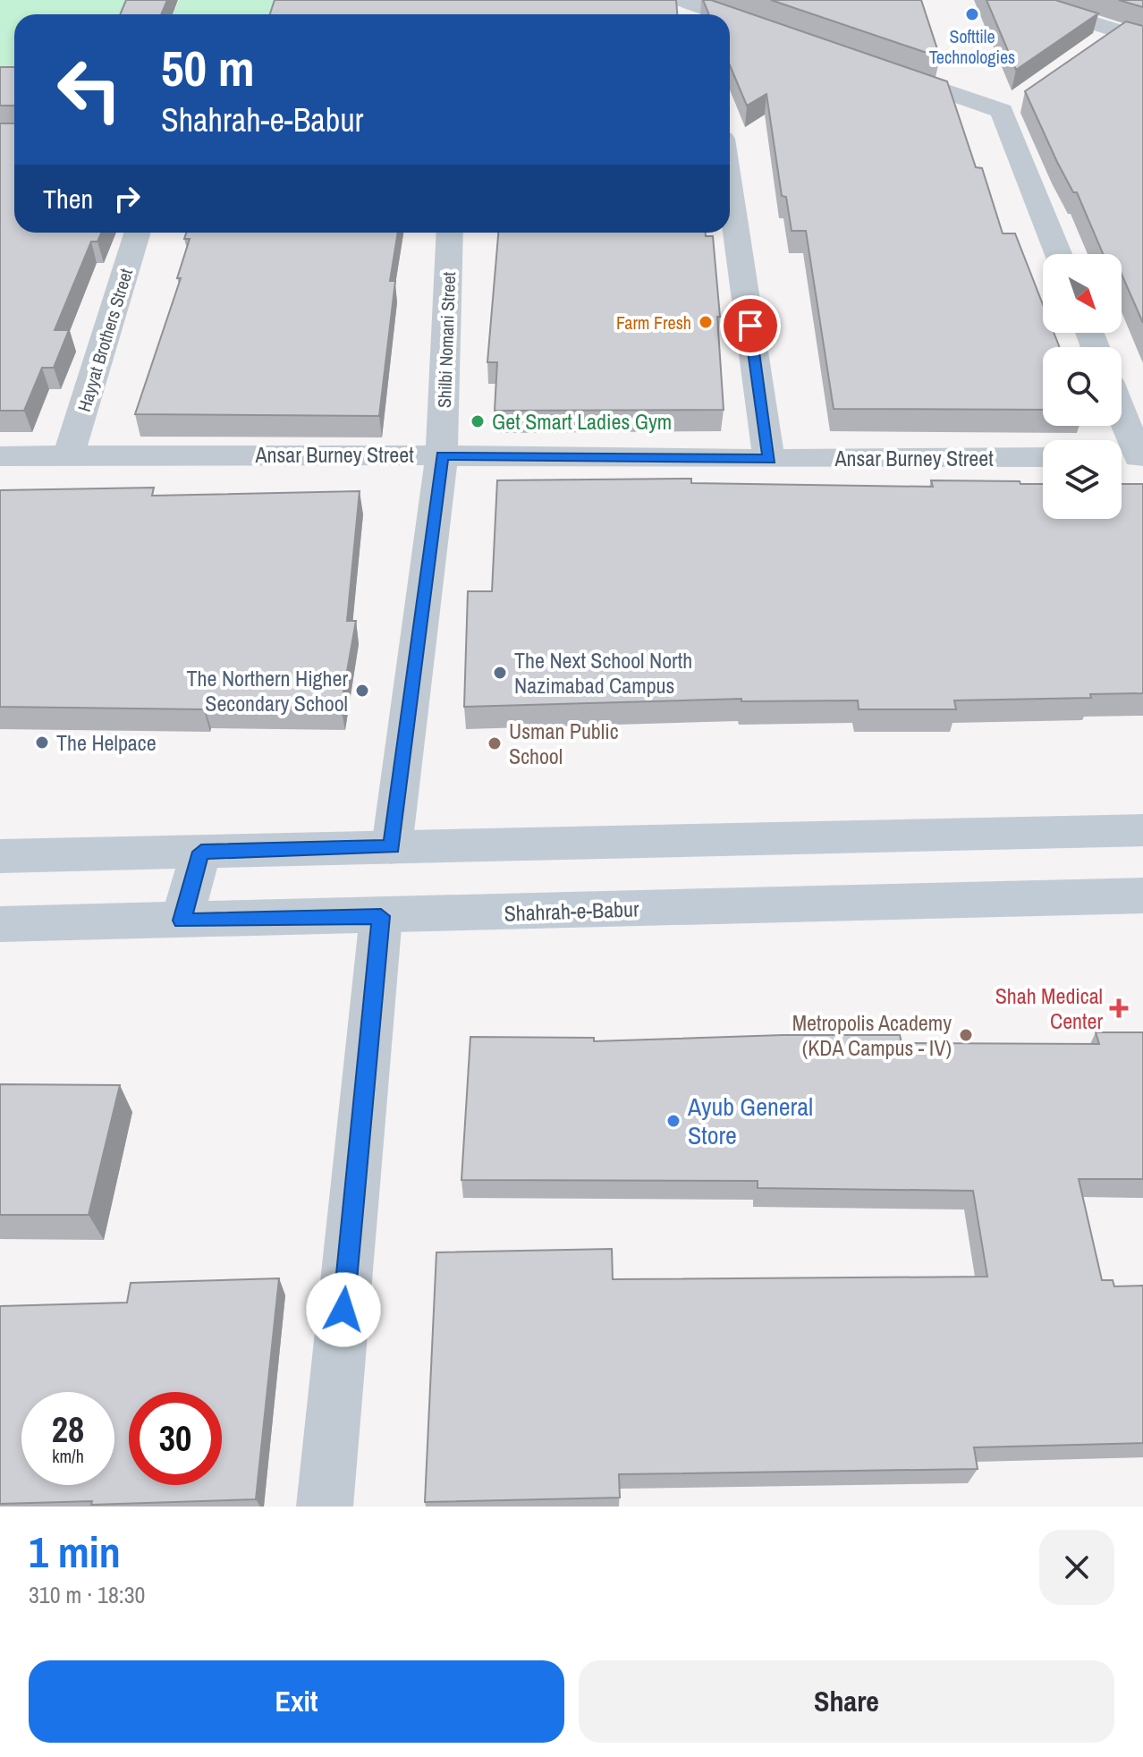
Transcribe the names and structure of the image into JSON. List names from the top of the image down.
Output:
{
  "streets": {
    "main road": ["Shahrah-e-Babur"],
    "street": ["Hayyat Brothers Street", "Shilbi Nomani Street", "Ansar Burney Street"]
  },
  "crossings": [
    ["Hayyat Brothers Street", "Ansar Burney Street"],
    ["Shilbi Nomani Street", "Ansar Burney Street"]
  ],
  "places": {
    "other": [
      "Softtile Technologies",
      "Farm Fresh",
      "Get Smart Ladies Gym",
      "The Next School North Nazimabad Campus",
      "The Northern Higher Secondary School",
      "The Helpace",
      "Usman Public School",
      "Metropolis Academy (KDA Campus - IV)",
      "Ayub General Store"
    ],
    "health": ["Shah Medical Center"]
  },
  "north": "bottom right",
  "page": {
    "turn": ["50 m", "Shahrah-e-Babur"],
    "then": "Then",
    "speed": "28 km/h",
    "limit": "30",
    "heading": ["1 min", "310 m · 18:30"],
    "buttons": ["Exit", "Share"]
  }
}
